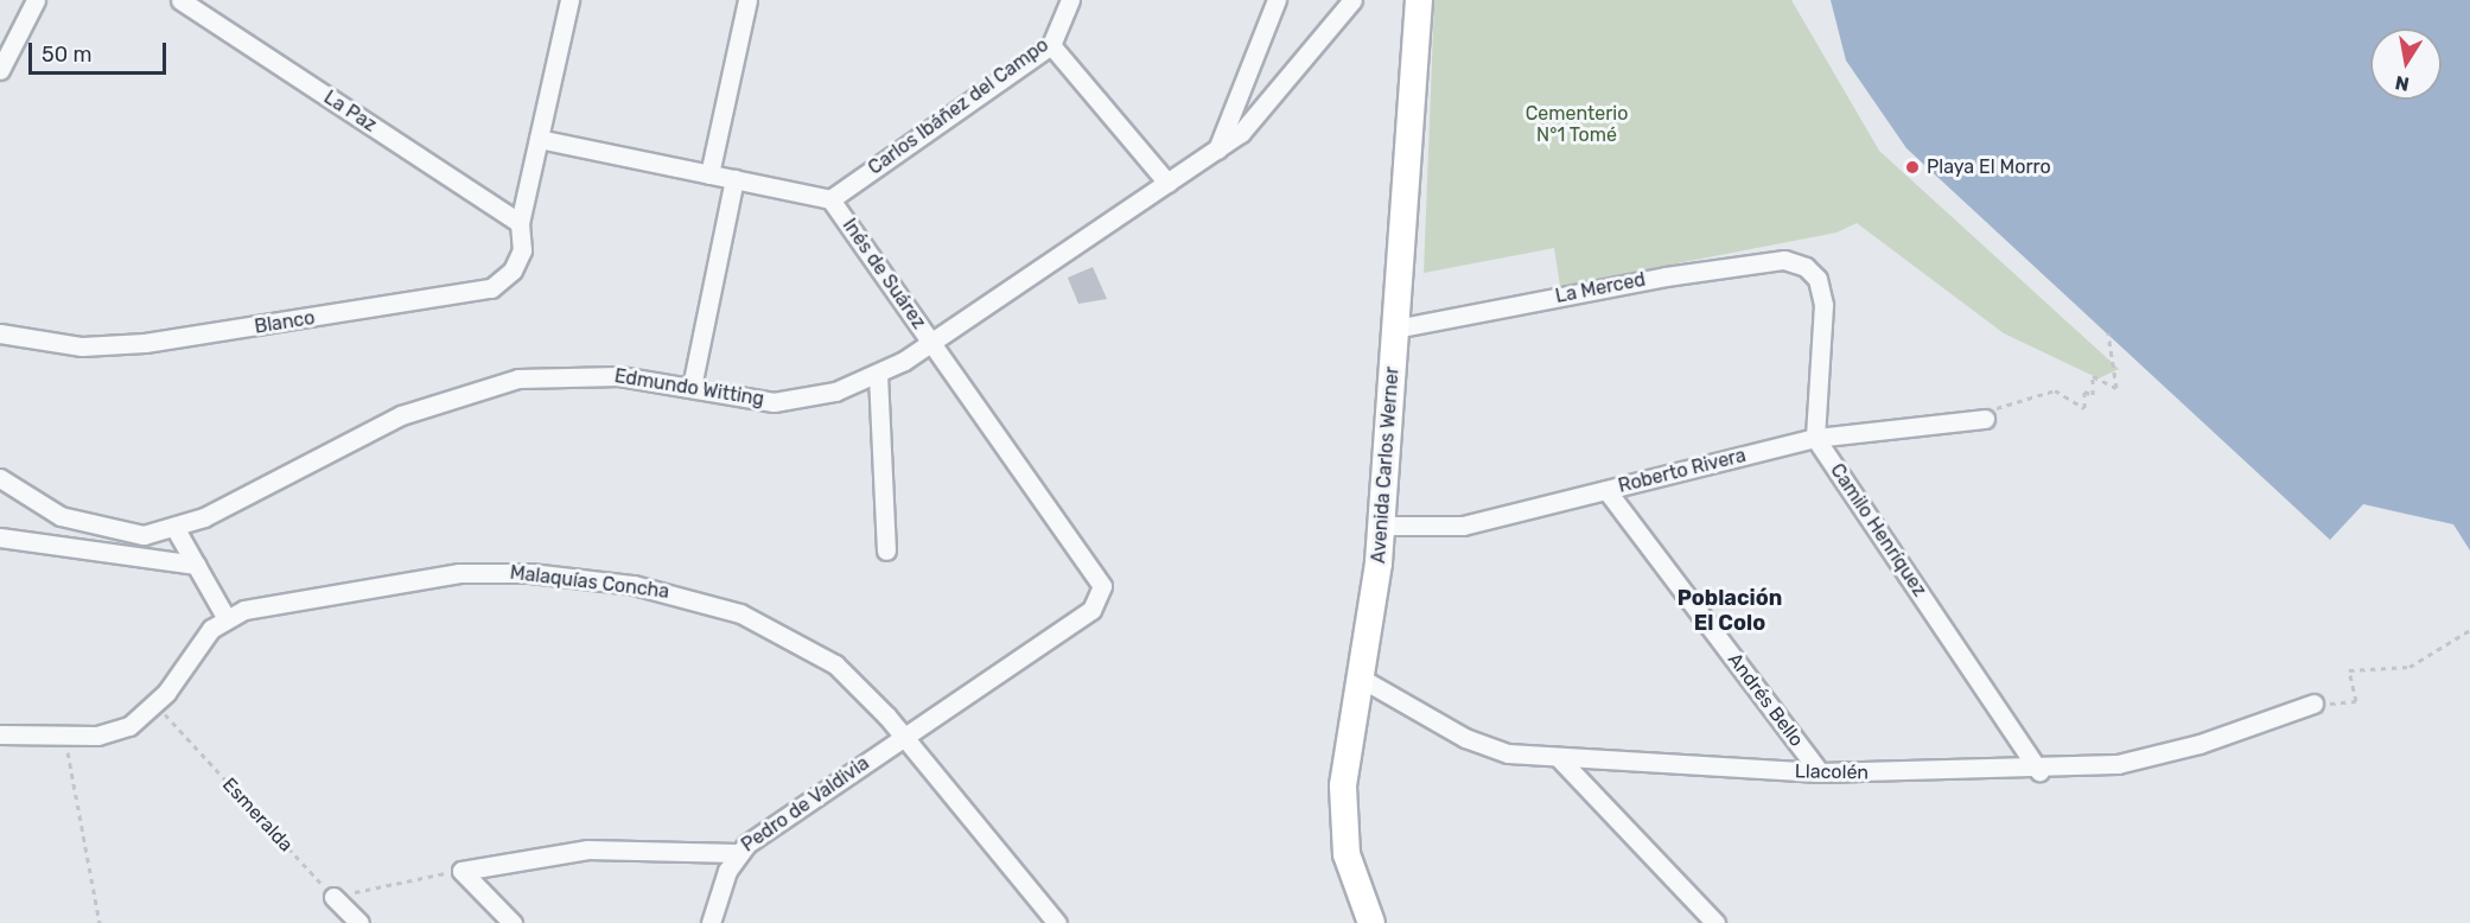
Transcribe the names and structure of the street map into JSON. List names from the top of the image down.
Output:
{
  "streets": {
    "main road": ["Avenida Carlos Werner"],
    "street": [
      "Carlos Ibáñez del Campo",
      "La Paz",
      "Inés de Suárez",
      "La Merced",
      "Blanco",
      "Edmundo Witting",
      "Roberto Rivera",
      "Camilo Henríquez",
      "Malaquías Concha",
      "Andrés Bello",
      "Llacolén",
      "Pedro de Valdivia"
    ],
    "path": ["Esmeralda"]
  },
  "crossings": [
    ["Carlos Ibáñez del Campo", "Inés de Suárez"],
    ["La Paz", "Blanco"],
    ["Inés de Suárez", "Blanco"],
    ["Inés de Suárez", "Edmundo Witting"],
    ["Inés de Suárez", "Pedro de Valdivia"],
    ["La Merced", "Avenida Carlos Werner"],
    ["La Merced", "Roberto Rivera"],
    ["La Merced", "Camilo Henríquez"],
    ["Avenida Carlos Werner", "Roberto Rivera"],
    ["Avenida Carlos Werner", "Llacolén"],
    ["Roberto Rivera", "Camilo Henríquez"],
    ["Roberto Rivera", "Andrés Bello"],
    ["Camilo Henríquez", "Llacolén"],
    ["Malaquías Concha", "Pedro de Valdivia"],
    ["Andrés Bello", "Llacolén"]
  ],
  "districts": ["Población El Colo"],
  "parks": ["Cementerio N°1 Tomé"],
  "places": ["Playa El Morro"],
  "scale_bar": "50 m",
  "north": "bottom"
}
